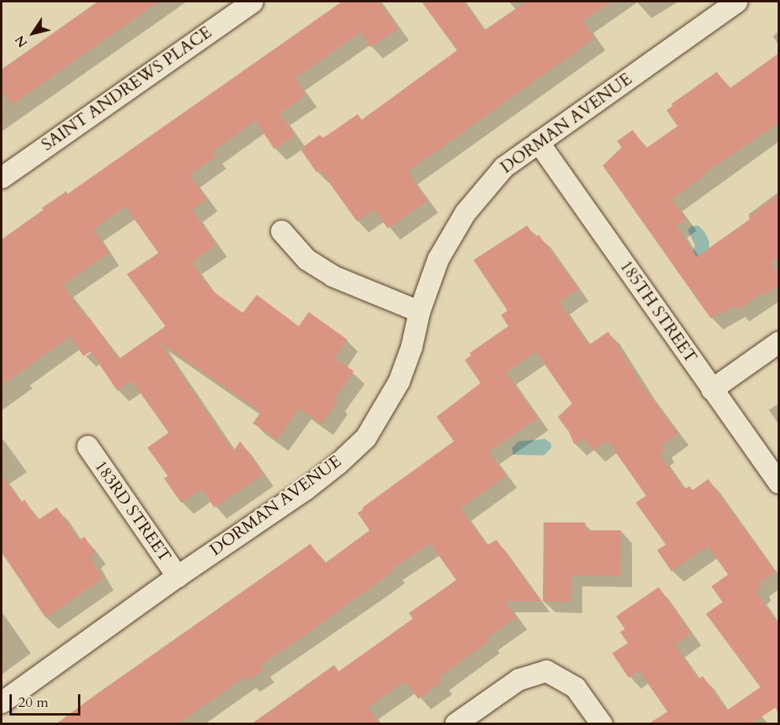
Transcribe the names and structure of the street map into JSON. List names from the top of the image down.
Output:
{
  "streets": {
    "street": [
      "SAINT ANDREWS PLACE",
      "DORMAN AVENUE",
      "185TH STREET",
      "183RD STREET"
    ]
  },
  "crossings": [
    ["DORMAN AVENUE", "185TH STREET"],
    ["DORMAN AVENUE", "183RD STREET"]
  ],
  "scale_bar": "20 m",
  "north": "bottom left"
}
